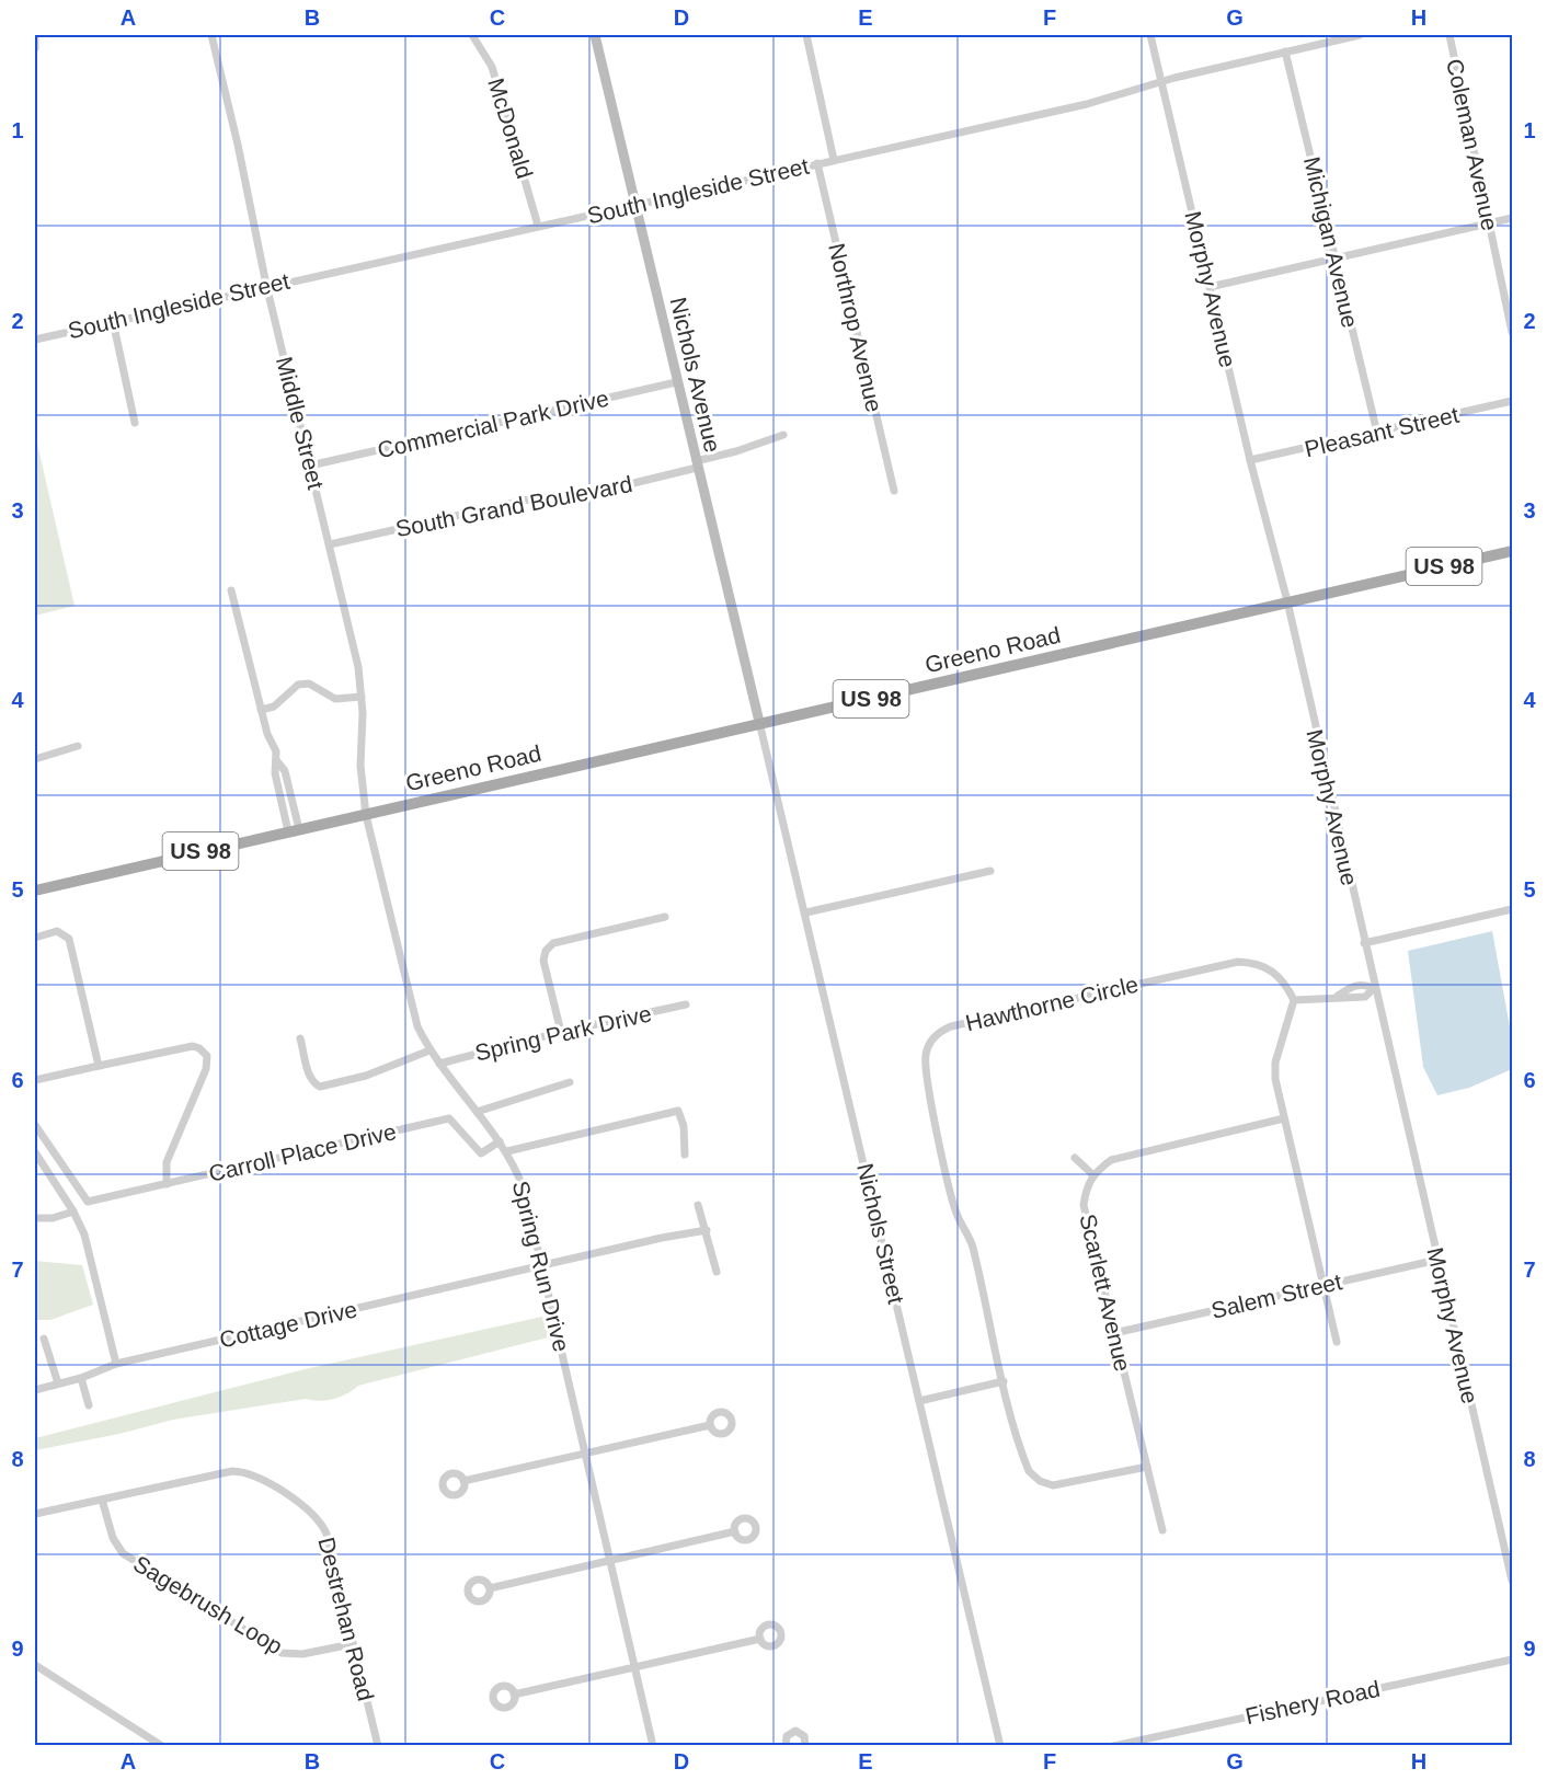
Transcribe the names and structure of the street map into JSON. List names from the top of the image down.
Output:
{
  "streets": {
    "main road": ["US 98", "Greeno Road"],
    "street": [
      "McDonald",
      "Coleman Avenue",
      "South Ingleside Street",
      "Michigan Avenue",
      "Morphy Avenue",
      "Northrop Avenue",
      "Nichols Avenue",
      "Middle Street",
      "Commercial Park Drive",
      "Pleasant Street",
      "South Grand Boulevard",
      "Hawthorne Circle",
      "Spring Park Drive",
      "Carroll Place Drive",
      "Nichols Street",
      "Spring Run Drive",
      "Scarlett Avenue",
      "Salem Street",
      "Cottage Drive",
      "Sagebrush Loop",
      "Destrehan Road",
      "Fishery Road"
    ]
  },
  "crossings": [
    ["McDonald", "South Ingleside Street"],
    ["South Ingleside Street", "Michigan Avenue"],
    ["South Ingleside Street", "Morphy Avenue"],
    ["South Ingleside Street", "Northrop Avenue"],
    ["South Ingleside Street", "Nichols Avenue"],
    ["South Ingleside Street", "Middle Street"],
    ["Michigan Avenue", "Pleasant Street"],
    ["Morphy Avenue", "Pleasant Street"],
    ["Morphy Avenue", "Greeno Road"],
    ["Morphy Avenue", "Salem Street"],
    ["Nichols Avenue", "Commercial Park Drive"],
    ["Nichols Avenue", "South Grand Boulevard"],
    ["Nichols Avenue", "Greeno Road"],
    ["Nichols Avenue", "Nichols Street"],
    ["Middle Street", "Commercial Park Drive"],
    ["Middle Street", "South Grand Boulevard"],
    ["Middle Street", "US 98"],
    ["Middle Street", "Greeno Road"],
    ["Middle Street", "Spring Run Drive"],
    ["US 98", "Greeno Road"],
    ["US 98", "Spring Run Drive"],
    ["Greeno Road", "Nichols Street"],
    ["Greeno Road", "Spring Run Drive"],
    ["Hawthorne Circle", "Scarlett Avenue"],
    ["Spring Park Drive", "Spring Run Drive"],
    ["Carroll Place Drive", "Spring Run Drive"],
    ["Spring Run Drive", "Cottage Drive"],
    ["Scarlett Avenue", "Salem Street"],
    ["Sagebrush Loop", "Destrehan Road"]
  ],
  "grid": {
    "columns": [
      "A",
      "B",
      "C",
      "D",
      "E",
      "F",
      "G",
      "H"
    ],
    "rows": [
      "1",
      "2",
      "3",
      "4",
      "5",
      "6",
      "7",
      "8",
      "9"
    ]
  }
}
